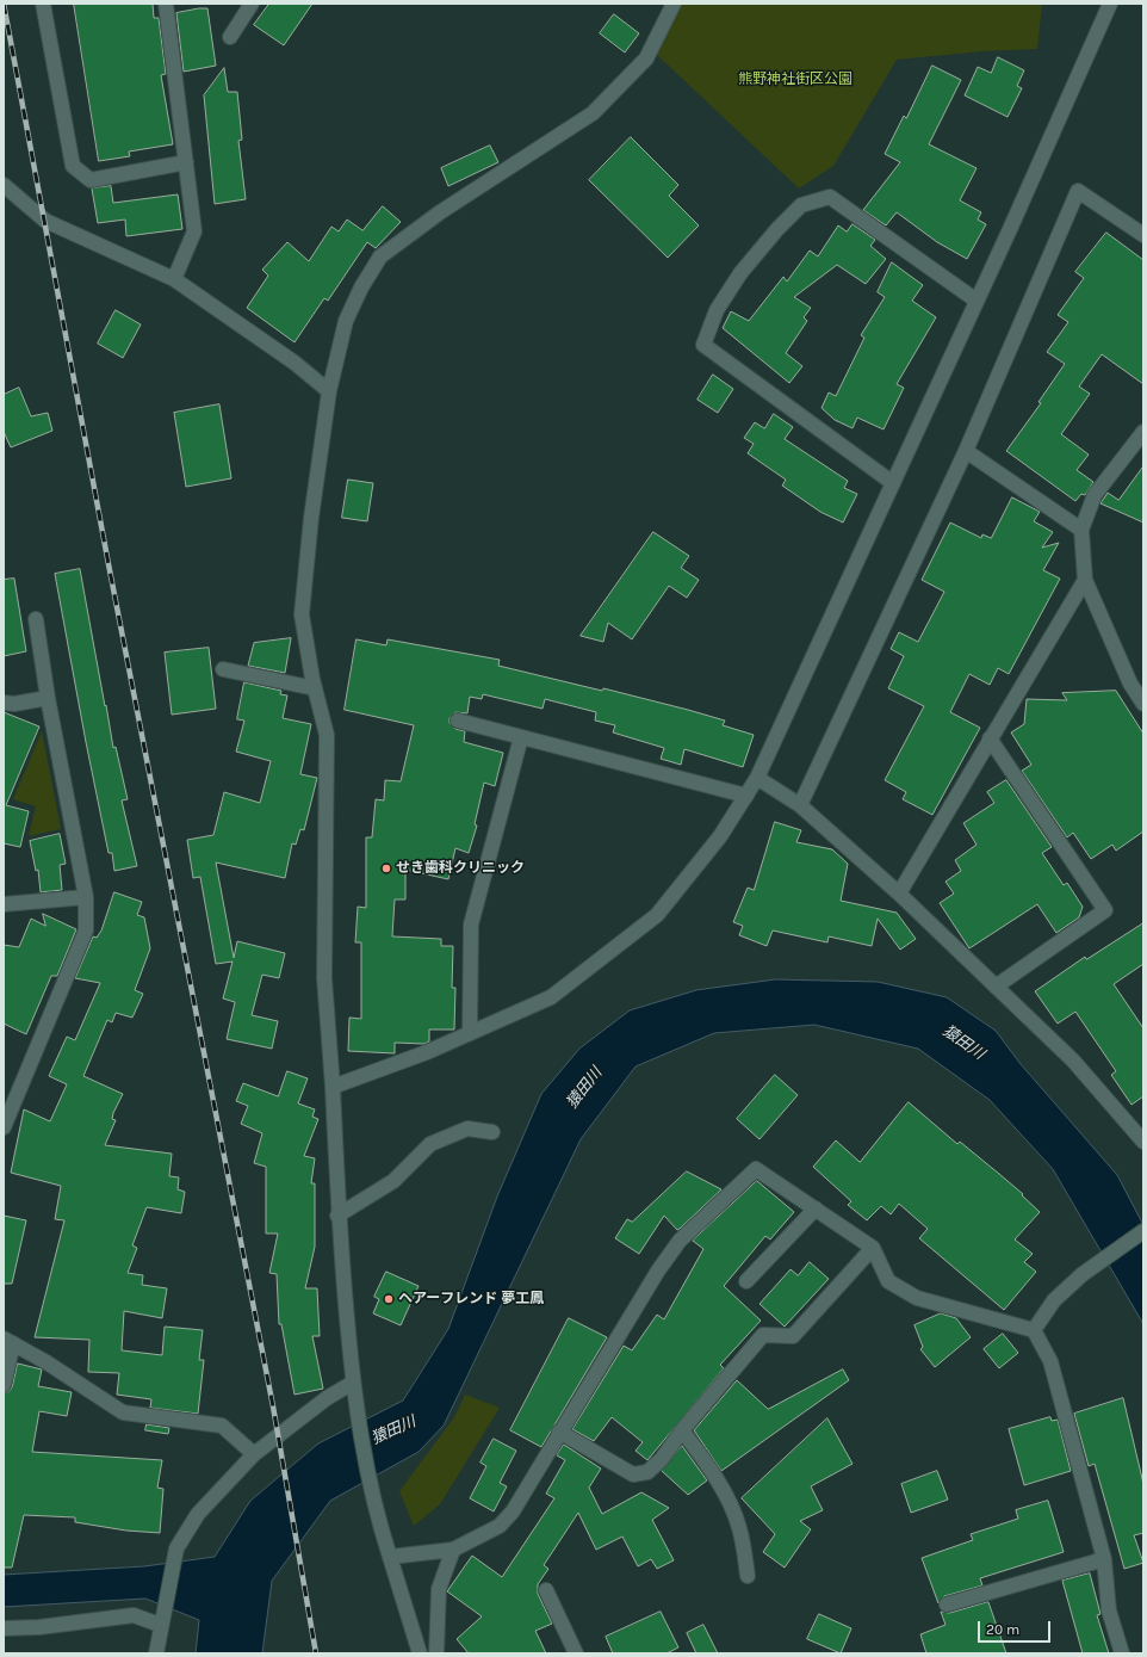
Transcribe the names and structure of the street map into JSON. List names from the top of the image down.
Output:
{
  "water": ["猿田川"],
  "parks": ["熊野神社街区公園"],
  "places": ["せき歯科クリニック", "ヘアーフレンド 夢工鳳"],
  "scale_bar": "20 m"
}
